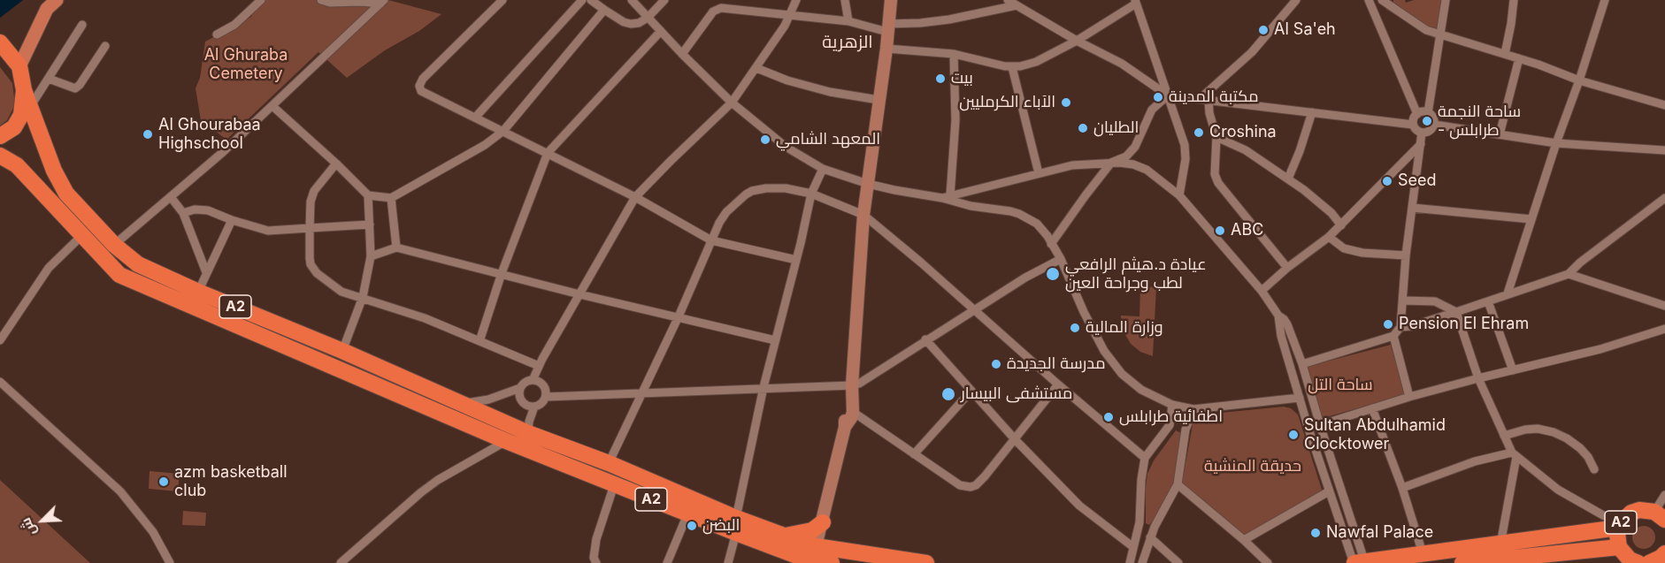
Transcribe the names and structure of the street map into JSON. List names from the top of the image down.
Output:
{
  "streets": {
    "highway": ["A2"]
  },
  "districts": ["الزهرية"],
  "parks": ["Al Ghuraba Cemetery", "ساحة التل", "حديقة المنشية"],
  "places": [
    "Al Sa'eh",
    "بيت",
    "مكتبة المدينة",
    "الآباء الكرمليين",
    "ساحة النجمة - طرابلس",
    "الطليان",
    "Croshina",
    "Al Ghourabaa Highschool",
    "المعهد الشامي",
    "Seed",
    "ABC",
    "عيادة د.هيثم الرافعي لطب وجراحة العين",
    "Pension El Ehram",
    "وزارة المالية",
    "مدرسة الجديدة",
    "مستشفی البيسار",
    "اطفائية طرابلس",
    "Sultan Abdulhamid Clocktower",
    "azm basketball club",
    "البضن",
    "Nawfal Palace"
  ],
  "north": "bottom left"
}
